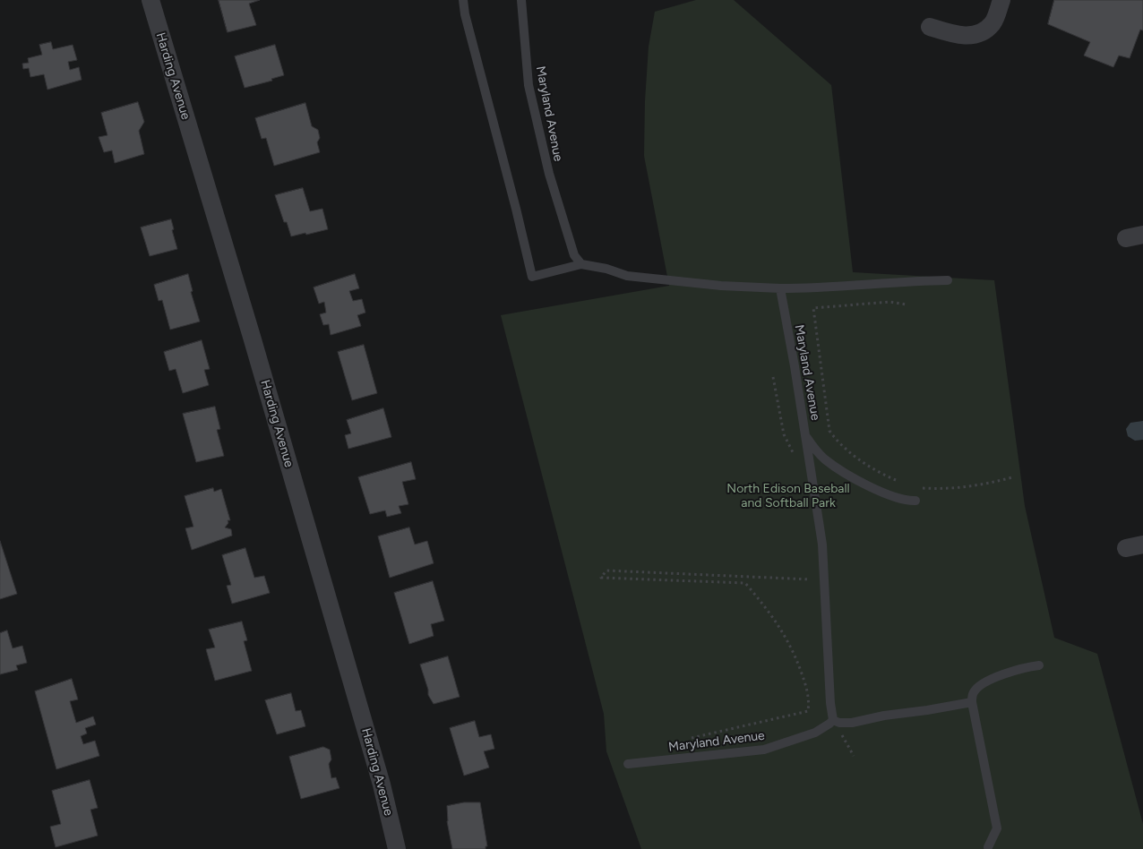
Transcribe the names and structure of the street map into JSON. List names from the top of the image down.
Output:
{
  "streets": {
    "street": ["Harding Avenue"],
    "lane": ["Maryland Avenue"]
  },
  "parks": ["North Edison Baseball and Softball Park"]
}
